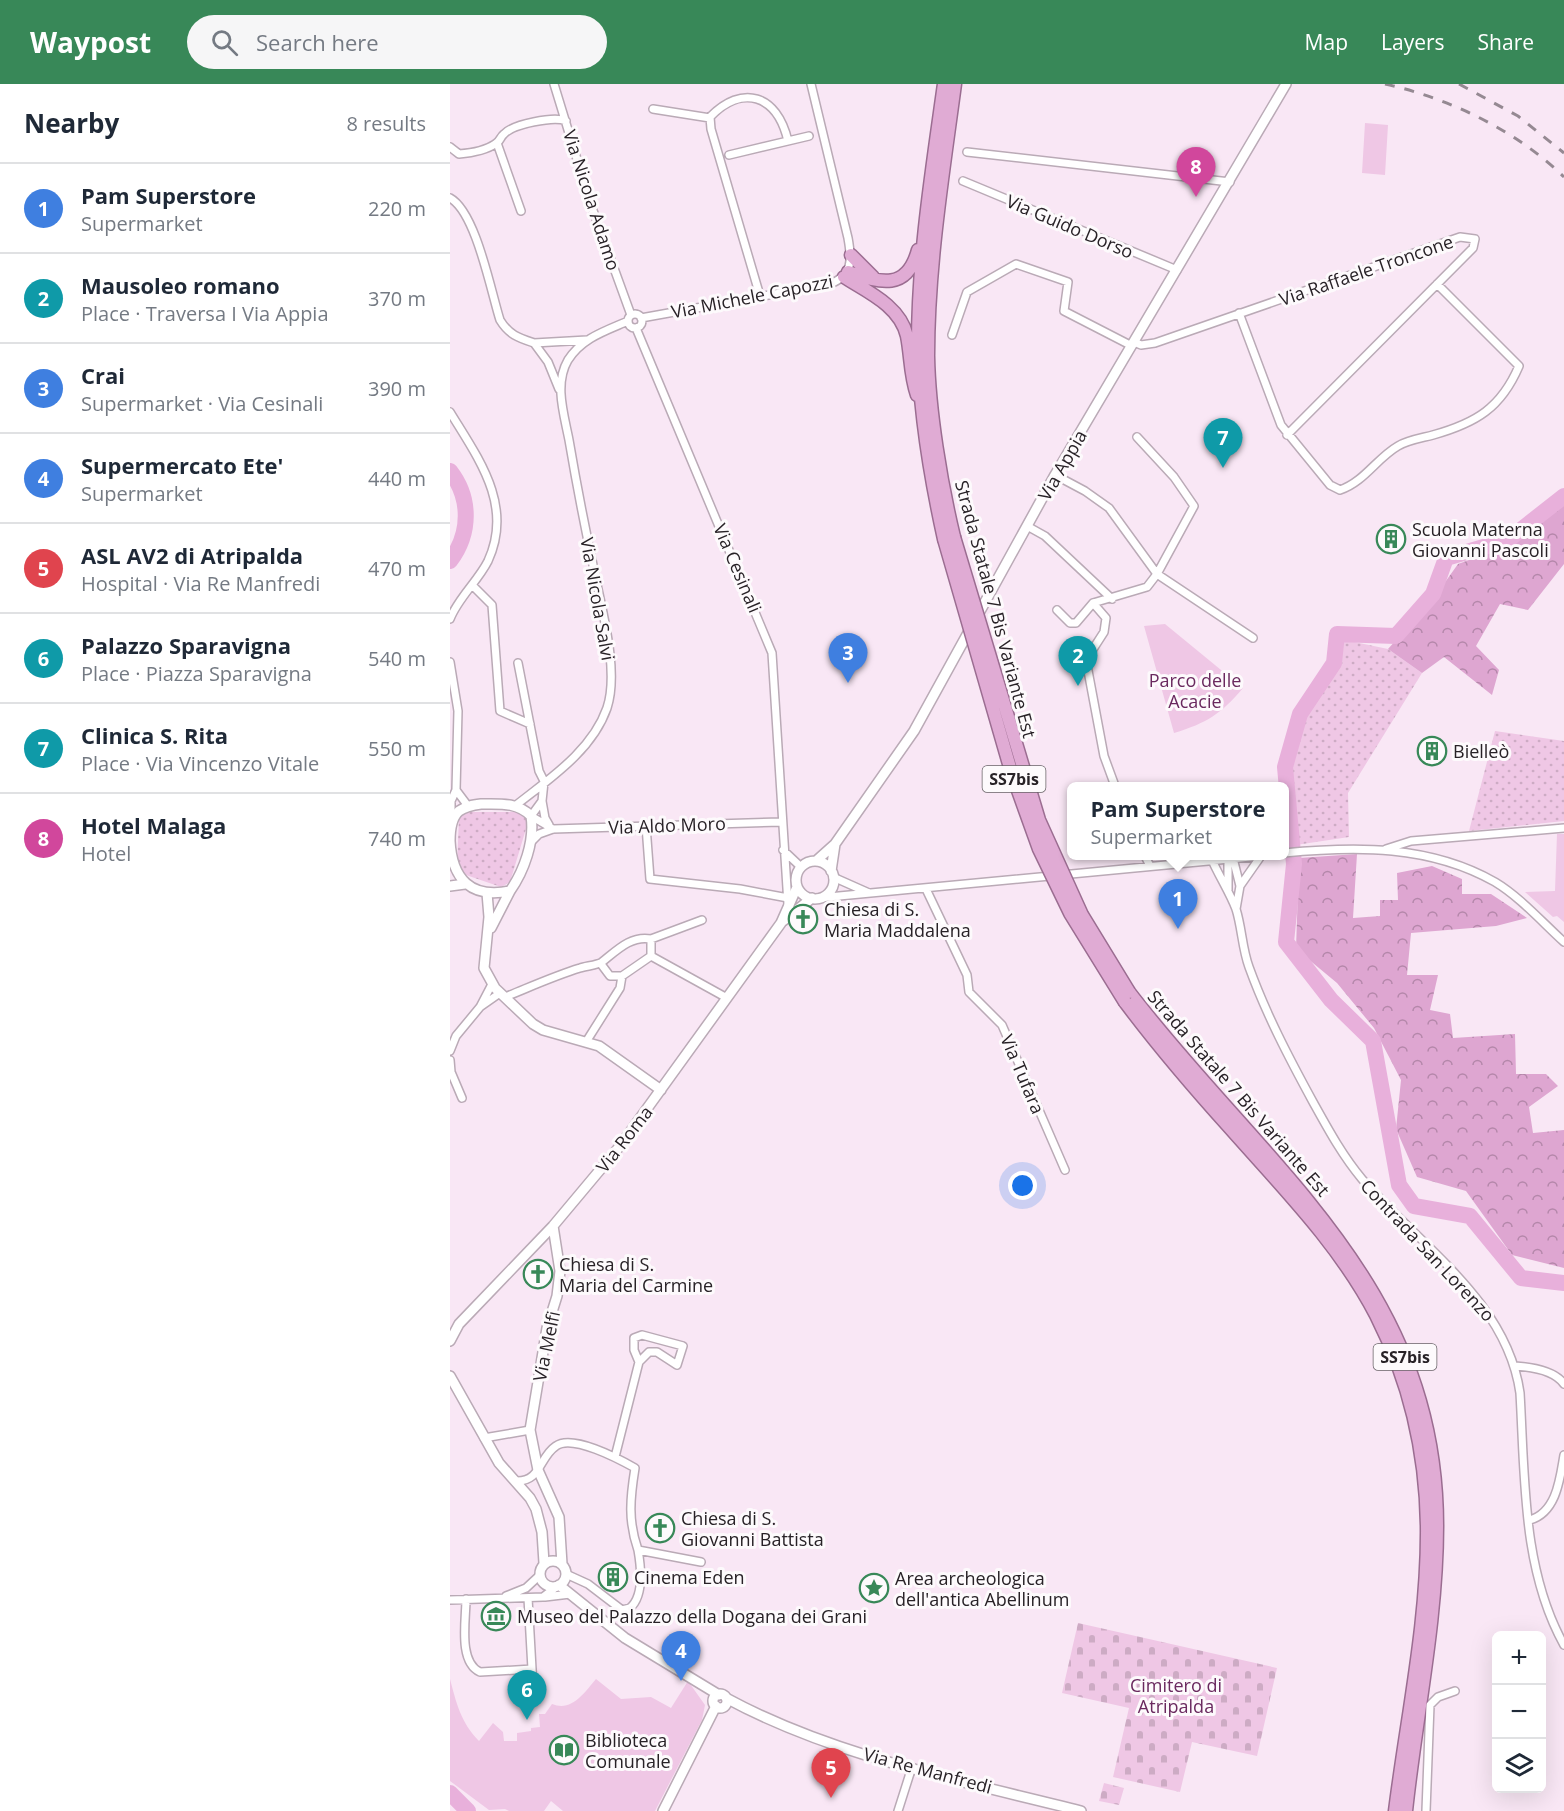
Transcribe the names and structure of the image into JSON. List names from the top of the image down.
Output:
{
  "streets": {
    "highway": ["Strada Statale 7 Bis Variante Est", "SS7bis"],
    "street": [
      "Via Nicola Adamo",
      "Via Guido Dorso",
      "Via Raffaele Troncone",
      "Via Michele Capozzi",
      "Via Appia",
      "Via Cesinali",
      "Via Nicola Salvi",
      "Via Aldo Moro",
      "Via Tufara",
      "Via Roma",
      "Contrada San Lorenzo",
      "Via Melfi",
      "Via Re Manfredi"
    ]
  },
  "crossings": [
    ["Via Guido Dorso", "Via Appia"],
    ["Via Raffaele Troncone", "Via Appia"],
    ["Via Appia", "Via Cesinali"],
    ["Via Appia", "Via Roma"],
    ["Via Cesinali", "Via Aldo Moro"],
    ["Via Cesinali", "Via Roma"],
    ["Via Roma", "Via Melfi"]
  ],
  "parks": ["Parco delle Acacie", "Cimitero di Atripalda"],
  "places": {
    "building": ["Scuola Materna Giovanni Pascoli", "Bielleò", "Cinema Eden"],
    "church": ["Chiesa di S. Maria Maddalena", "Chiesa di S. Maria del Carmine", "Chiesa di S. Giovanni Battista"],
    "place": ["Area archeologica dell'antica Abellinum"],
    "museum": ["Museo del Palazzo della Dogana dei Grani"],
    "library": ["Biblioteca Comunale"]
  },
  "page": {
    "header": "Waypost",
    "search": "Search here",
    "nav": ["Map", "Layers", "Share"],
    "heading": ["Nearby", "8 results"],
    "pins": [
      "8",
      "7",
      "3",
      "2",
      "1",
      "4",
      "6",
      "5"
    ],
    "list": [
      {
        "mark": "1",
        "name": "Pam Superstore",
        "note": "Supermarket",
        "value": "220 m"
      },
      {
        "mark": "2",
        "name": "Mausoleo romano",
        "note": "Place · Traversa I Via Appia",
        "value": "370 m"
      },
      {
        "mark": "3",
        "name": "Crai",
        "note": "Supermarket · Via Cesinali",
        "value": "390 m"
      },
      {
        "mark": "4",
        "name": "Supermercato Ete'",
        "note": "Supermarket",
        "value": "440 m"
      },
      {
        "mark": "5",
        "name": "ASL AV2 di Atripalda",
        "note": "Hospital · Via Re Manfredi",
        "value": "470 m"
      },
      {
        "mark": "6",
        "name": "Palazzo Sparavigna",
        "note": "Place · Piazza Sparavigna",
        "value": "540 m"
      },
      {
        "mark": "7",
        "name": "Clinica S. Rita",
        "note": "Place · Via Vincenzo Vitale",
        "value": "550 m"
      },
      {
        "mark": "8",
        "name": "Hotel Malaga",
        "note": "Hotel",
        "value": "740 m"
      }
    ],
    "popup": ["Pam Superstore", "Supermarket"],
    "map_buttons": ["+", "−"]
  }
}
